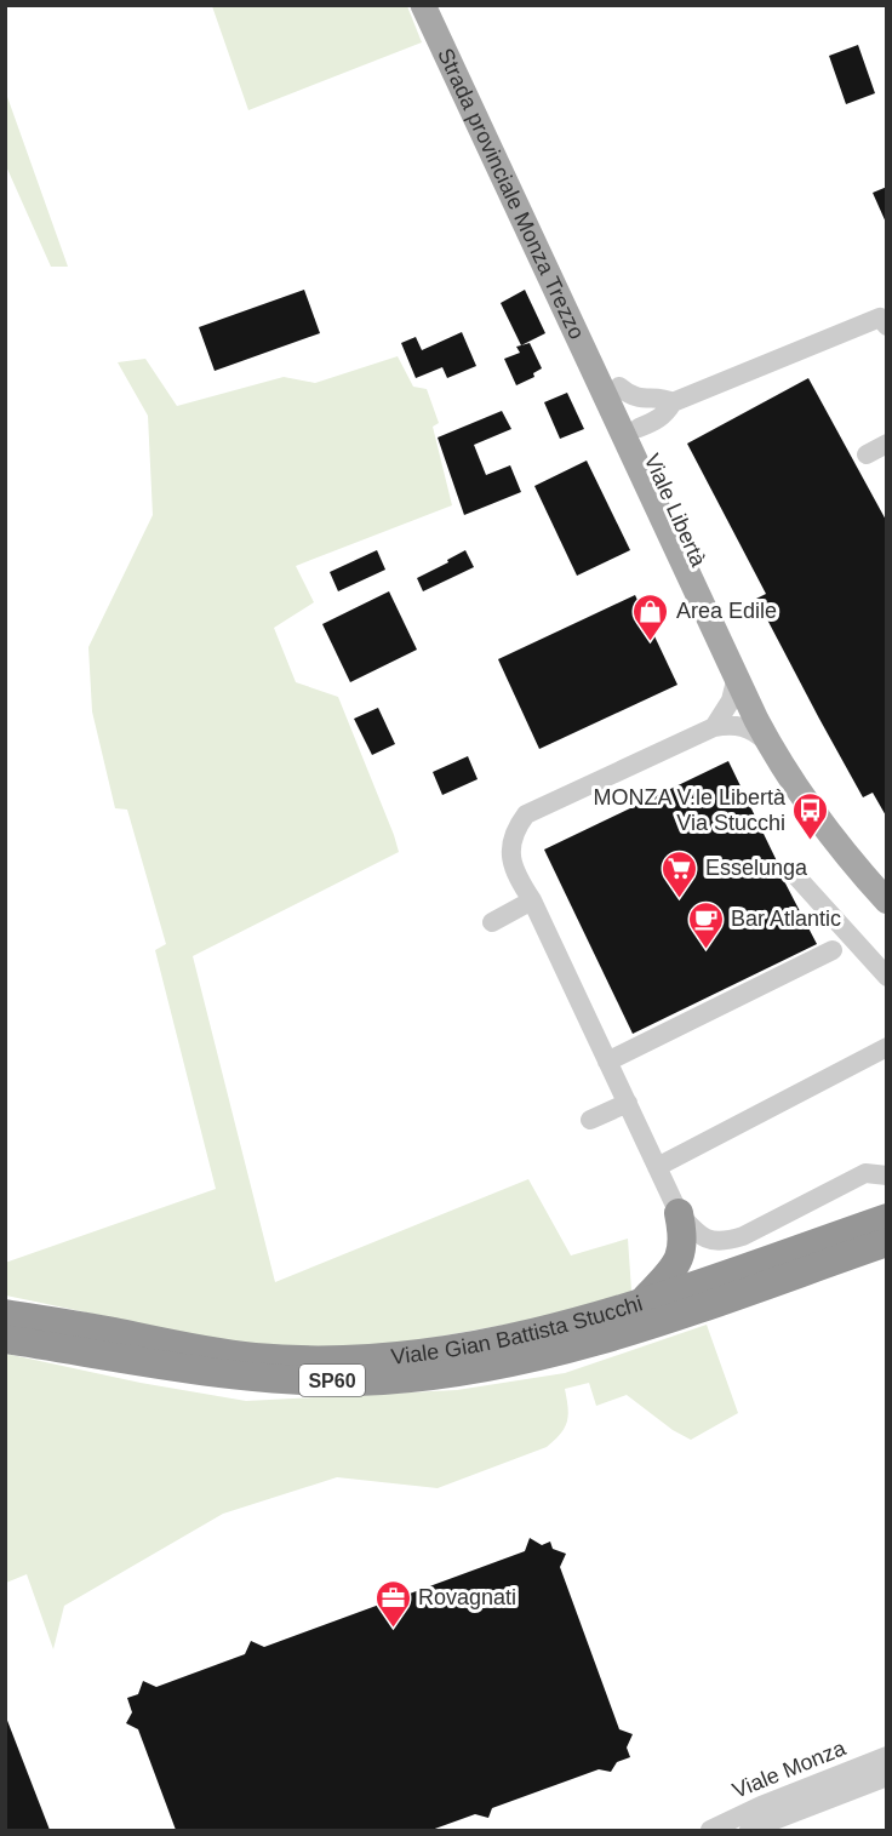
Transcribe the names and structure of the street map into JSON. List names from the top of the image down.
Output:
{
  "streets": {
    "highway": ["Viale Gian Battista Stucchi", "SP60"],
    "main road": ["Strada provinciale Monza Trezzo", "Viale Libertà"],
    "street": ["Viale Monza"]
  },
  "crossings": [
    ["Strada provinciale Monza Trezzo", "Viale Libertà"]
  ],
  "places": {
    "shop": ["Area Edile"],
    "bus stop": ["MONZA V.le Libertà Via Stucchi"],
    "supermarket": ["Esselunga"],
    "cafe": ["Bar Atlantic"],
    "office": ["Rovagnati"]
  }
}
